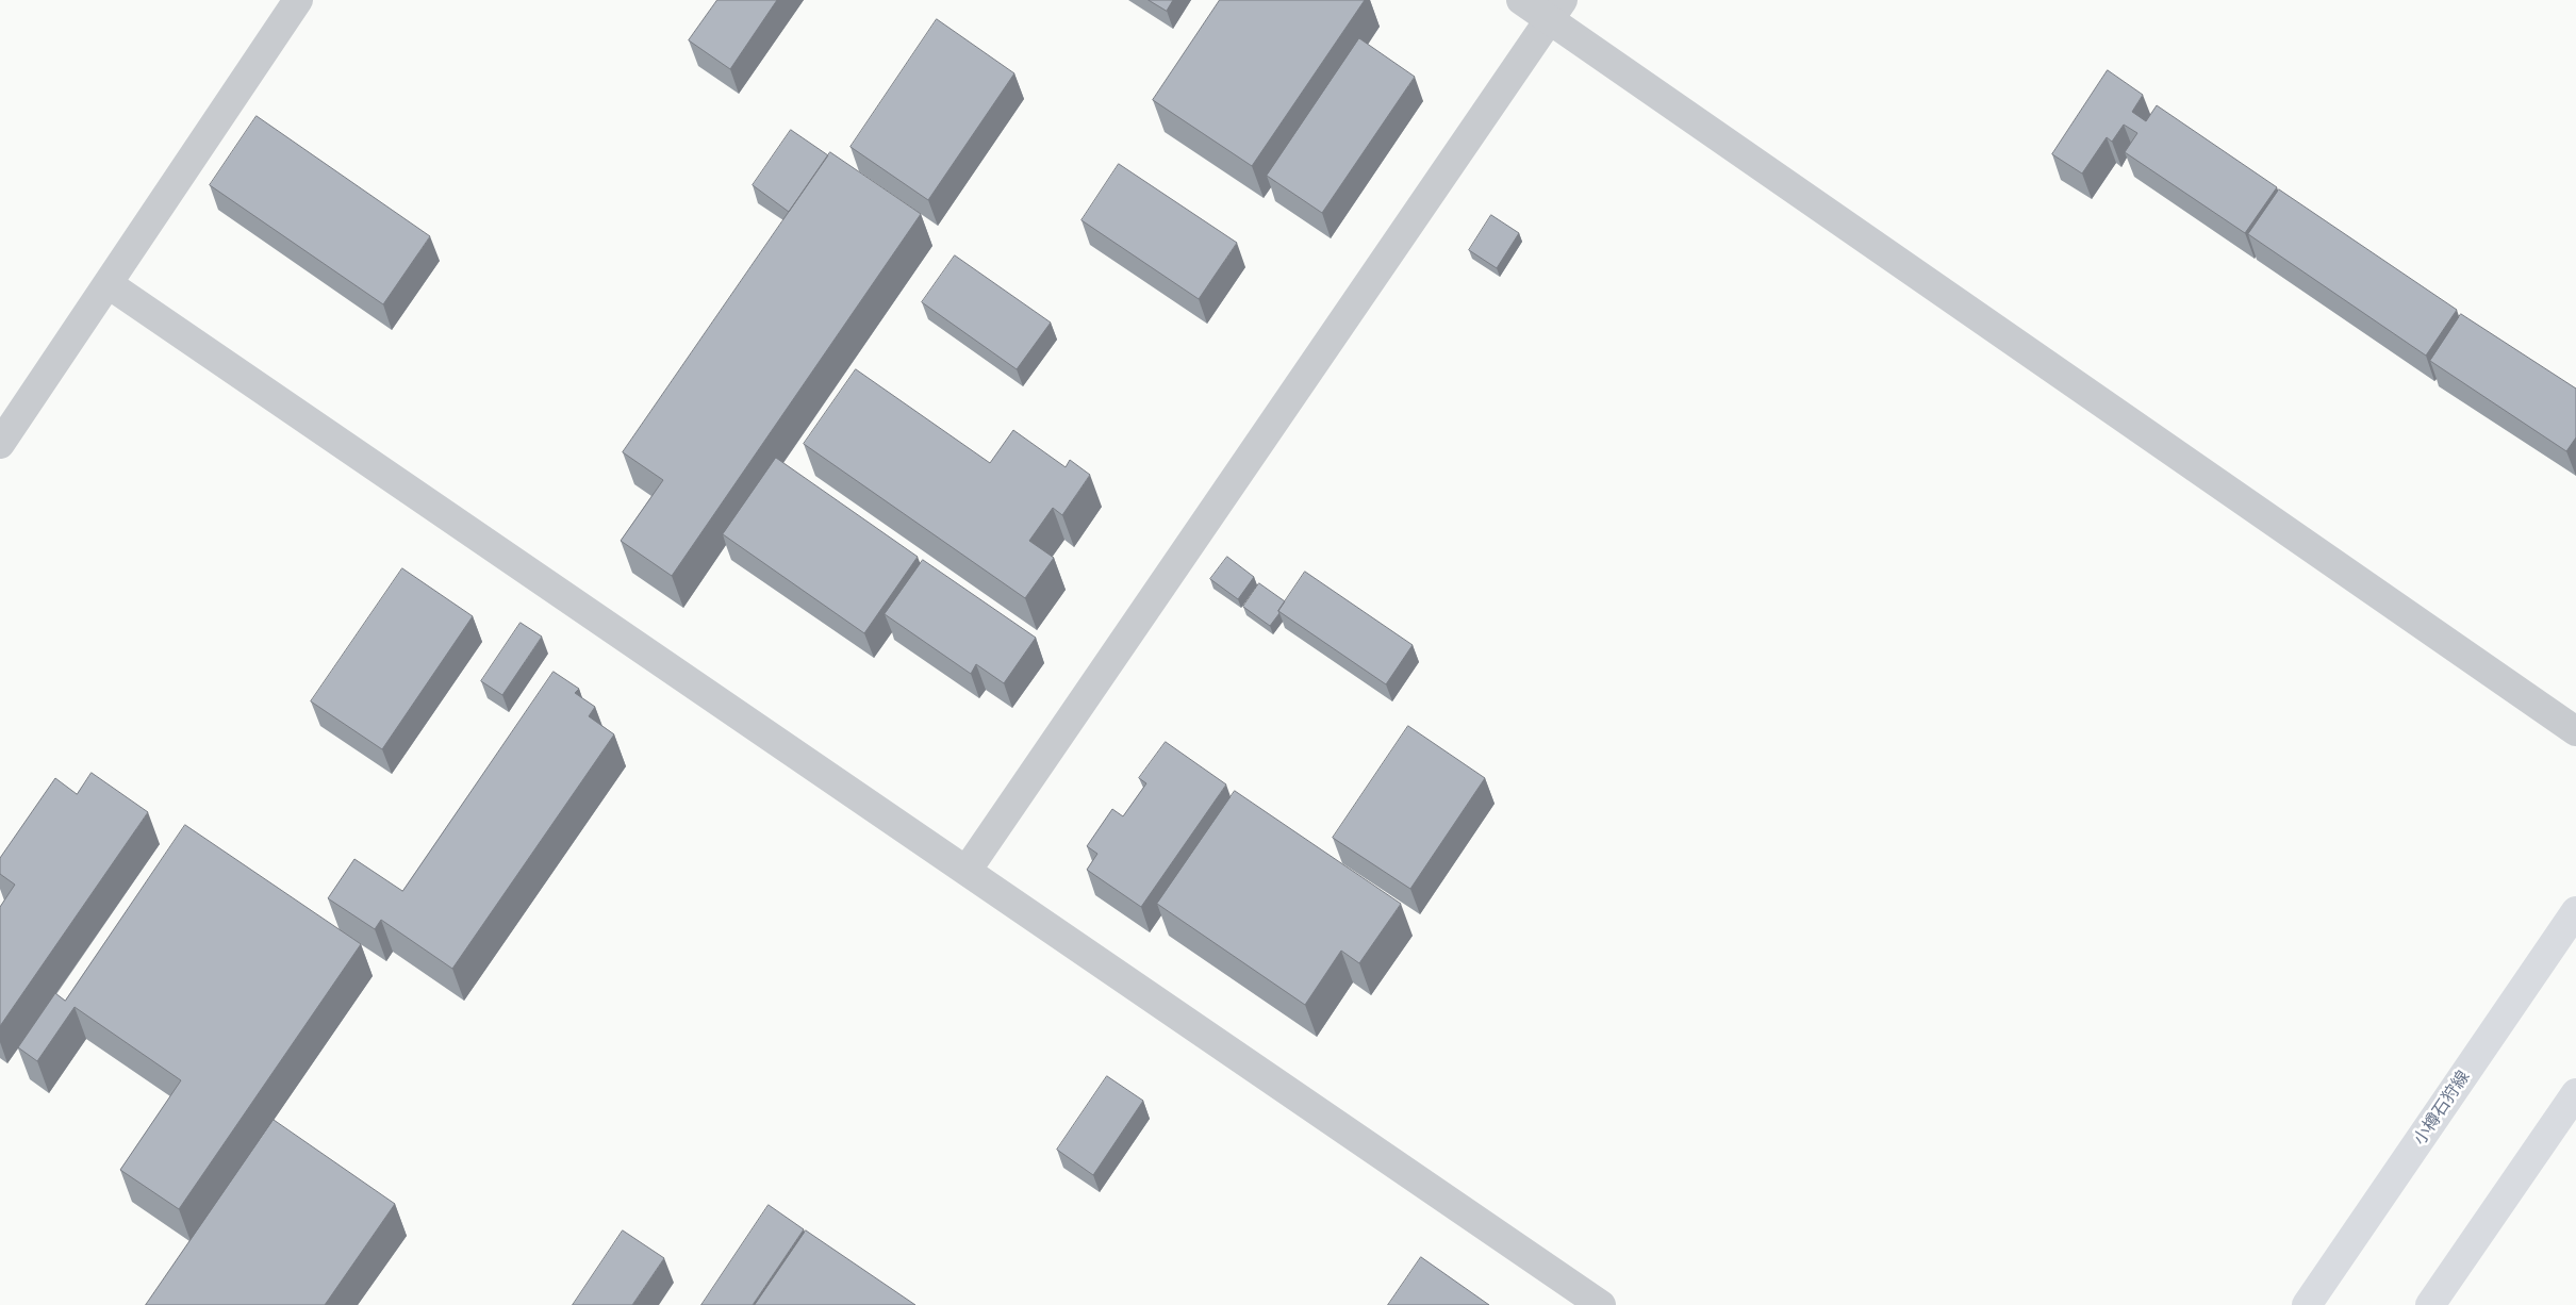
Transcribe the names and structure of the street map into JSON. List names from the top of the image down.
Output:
{
  "streets": {
    "main road": ["小樽石狩線"]
  }
}
